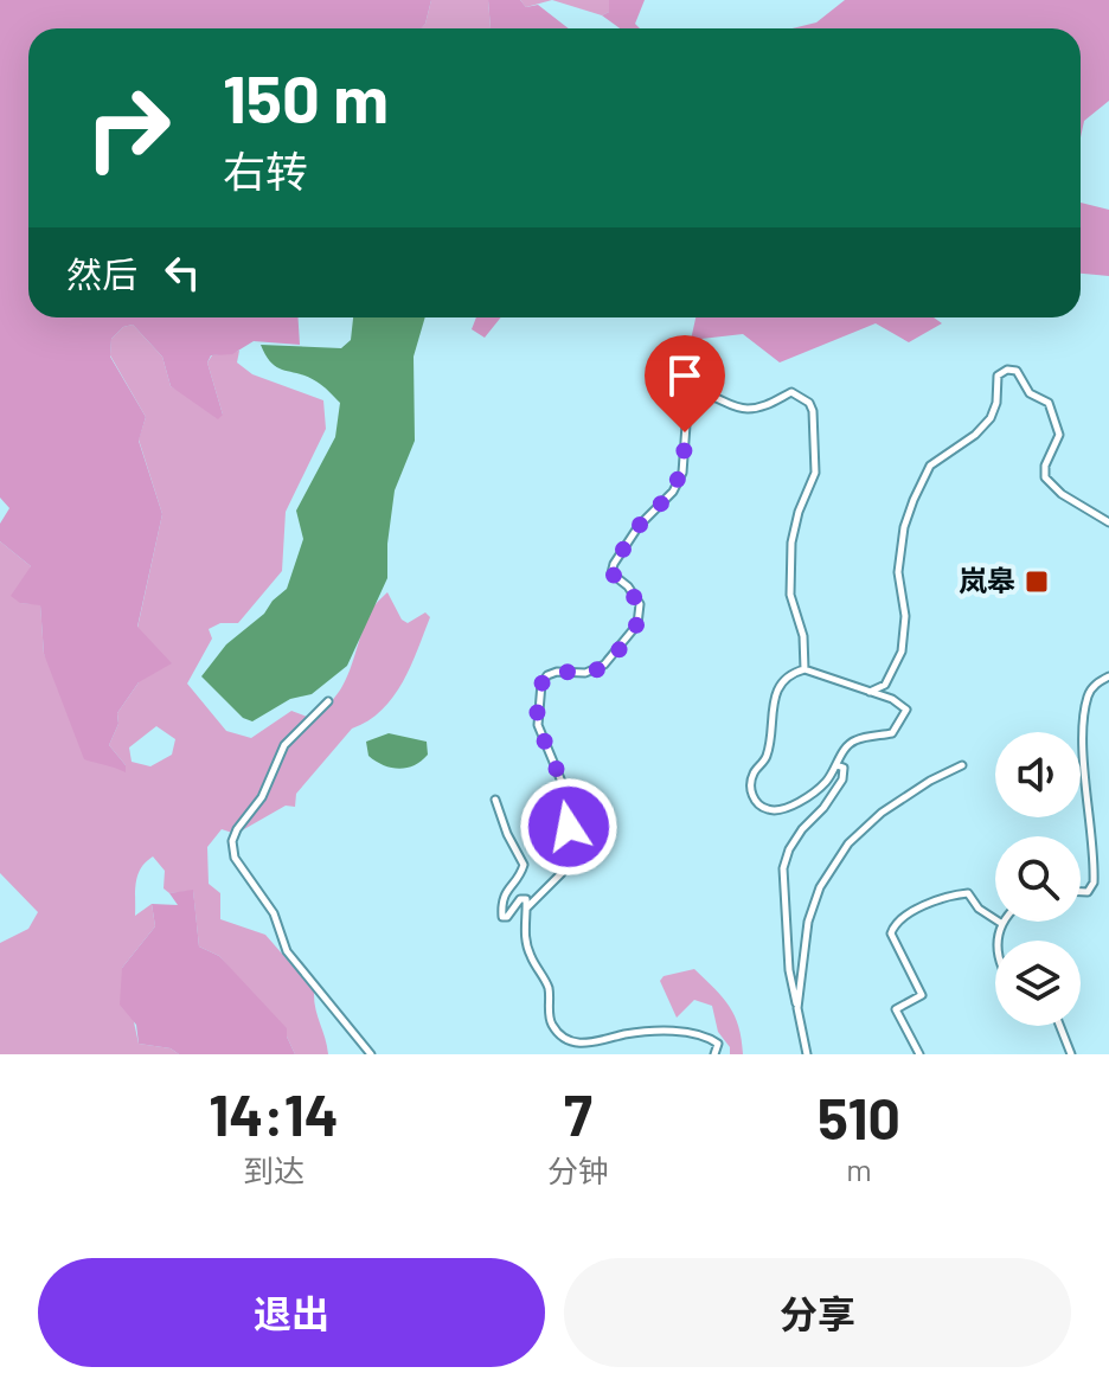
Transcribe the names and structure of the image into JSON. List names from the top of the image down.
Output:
{
  "places": {
    "transit": ["岚皋"]
  },
  "page": {
    "turn": ["150 m", "右转"],
    "then": "然后",
    "eta": [
      "14:14",
      "到达",
      "7",
      "分钟",
      "510",
      "m"
    ],
    "buttons": ["退出", "分享"]
  }
}
